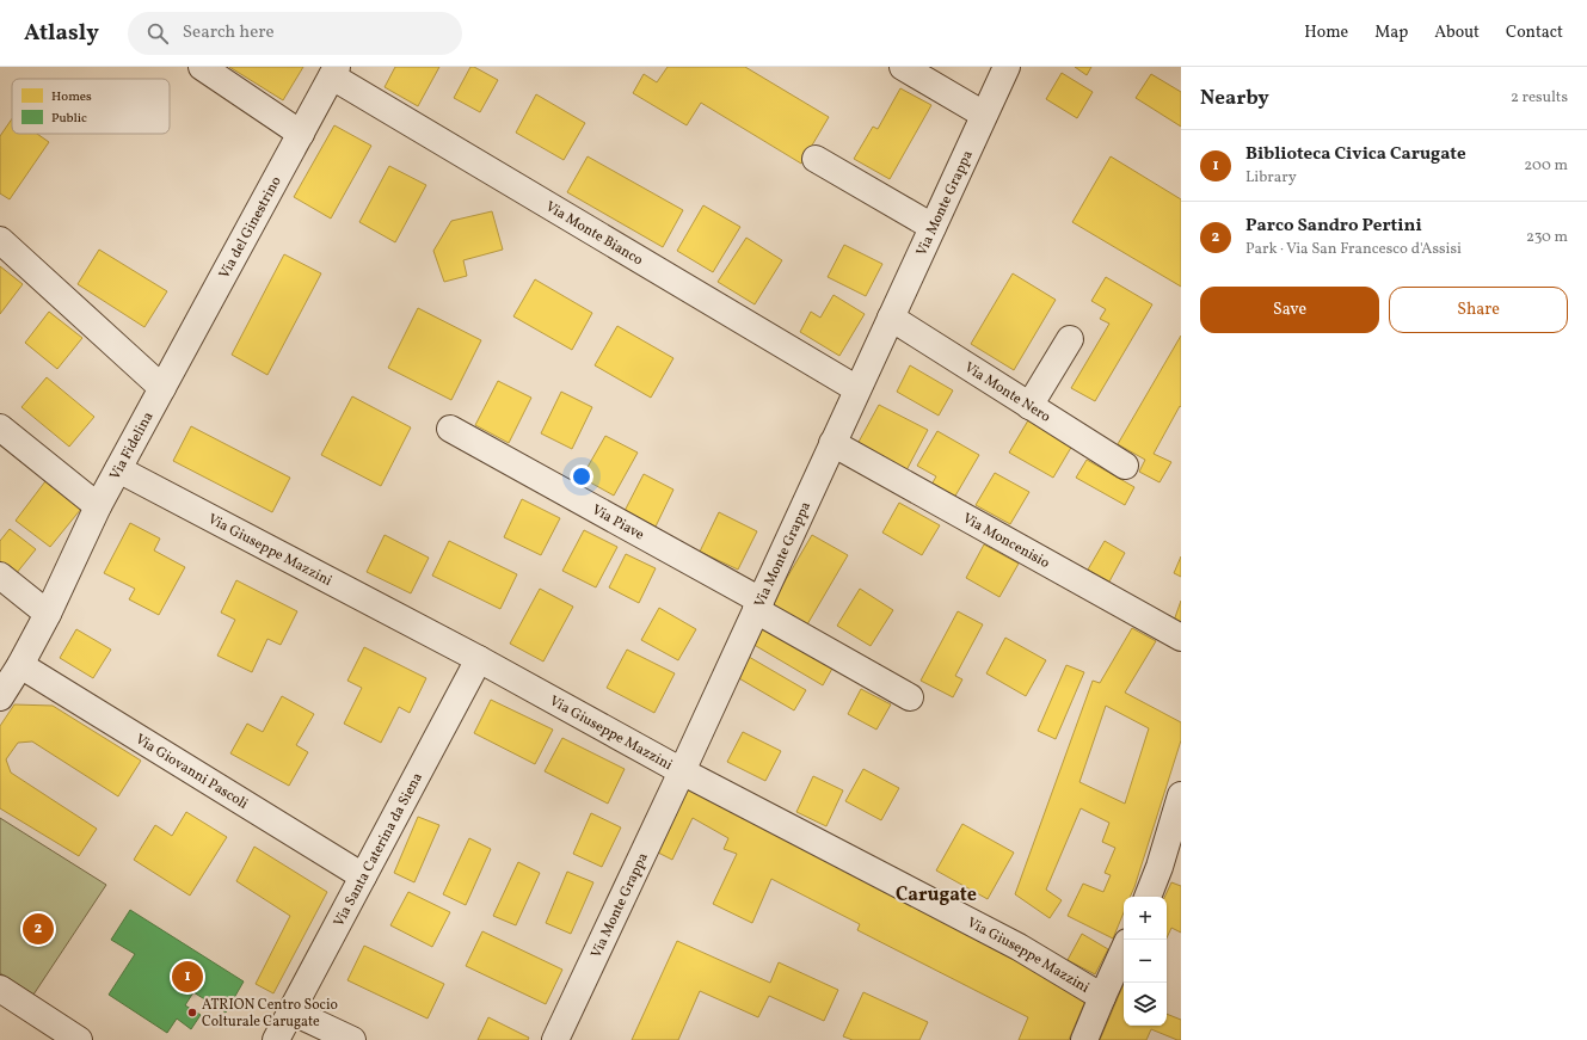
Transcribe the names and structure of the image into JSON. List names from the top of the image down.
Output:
{
  "streets": {
    "street": [
      "Via Monte Grappa",
      "Via del Ginestrino",
      "Via Monte Bianco",
      "Via Monte Nero",
      "Via Fidelina",
      "Via Piave",
      "Via Moncenisio",
      "Via Giuseppe Mazzini",
      "Via Giovanni Pascoli",
      "Via Santa Caterina da Siena"
    ]
  },
  "crossings": [
    ["Via Monte Grappa", "Via Monte Bianco"],
    ["Via Monte Grappa", "Via Monte Nero"],
    ["Via Monte Grappa", "Via Piave"],
    ["Via Monte Grappa", "Via Moncenisio"],
    ["Via Monte Grappa", "Via Giuseppe Mazzini"],
    ["Via del Ginestrino", "Via Monte Bianco"],
    ["Via del Ginestrino", "Via Fidelina"],
    ["Via Fidelina", "Via Giuseppe Mazzini"],
    ["Via Fidelina", "Via Giovanni Pascoli"],
    ["Via Giuseppe Mazzini", "Via Santa Caterina da Siena"],
    ["Via Giovanni Pascoli", "Via Santa Caterina da Siena"]
  ],
  "districts": ["Carugate"],
  "places": ["ATRION Centro Socio Colturale Carugate"],
  "legend": ["Homes", "Public"],
  "page": {
    "header": "Atlasly",
    "search": "Search here",
    "nav": [
      "Home",
      "Map",
      "About",
      "Contact"
    ],
    "heading": ["Nearby", "2 results"],
    "list": [
      {
        "mark": "1",
        "name": "Biblioteca Civica Carugate",
        "note": "Library",
        "value": "200 m"
      },
      {
        "mark": "2",
        "name": "Parco Sandro Pertini",
        "note": "Park · Via San Francesco d'Assisi",
        "value": "230 m"
      }
    ],
    "buttons": ["Save", "Share"],
    "map_buttons": ["+", "−"],
    "pins": ["2", "1"]
  }
}
